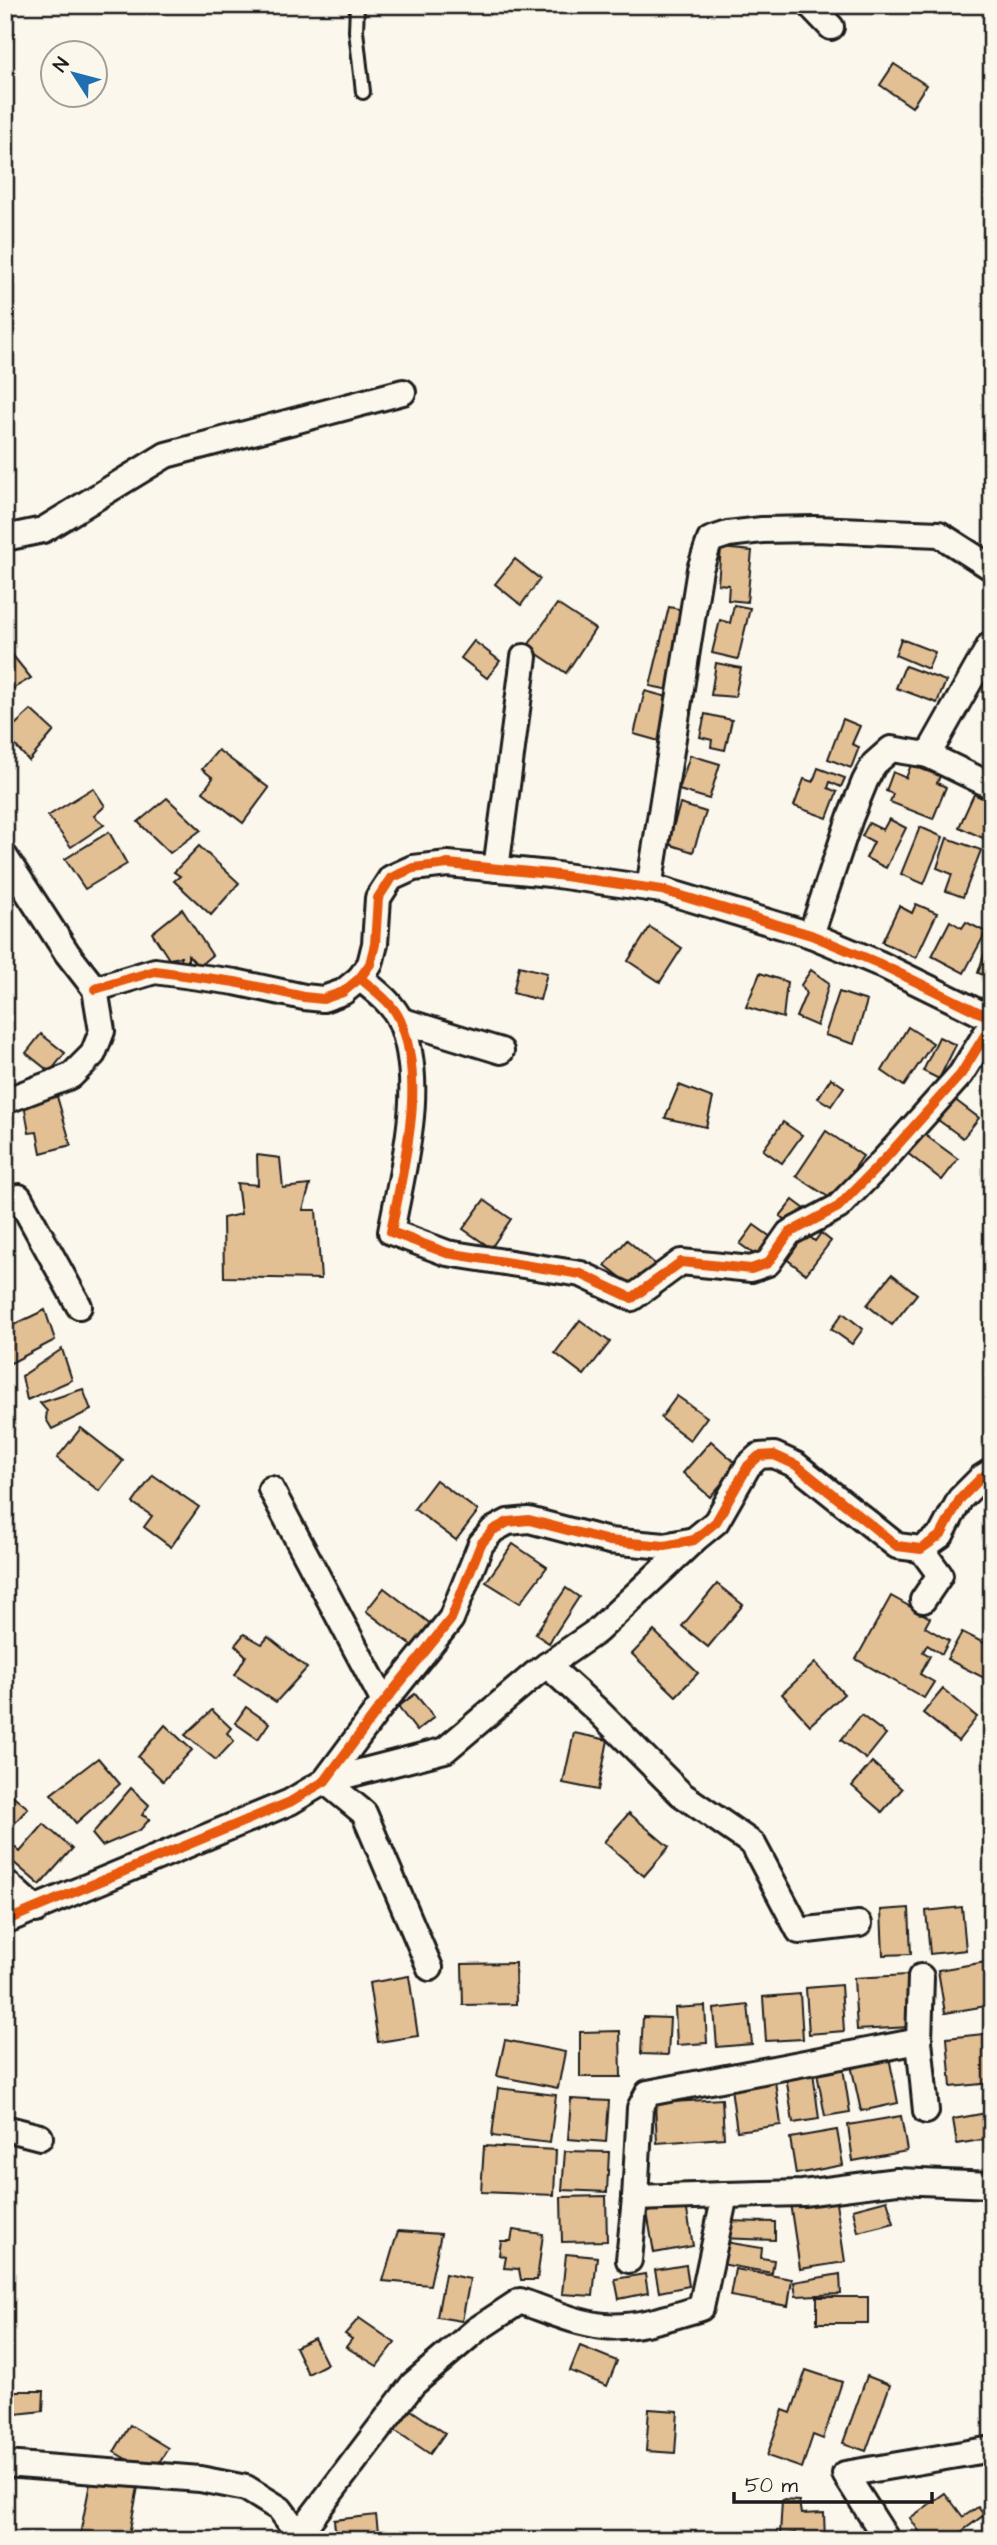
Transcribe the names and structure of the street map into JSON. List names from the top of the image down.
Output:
{
  "scale_bar": "50 m",
  "north": "top left"
}
